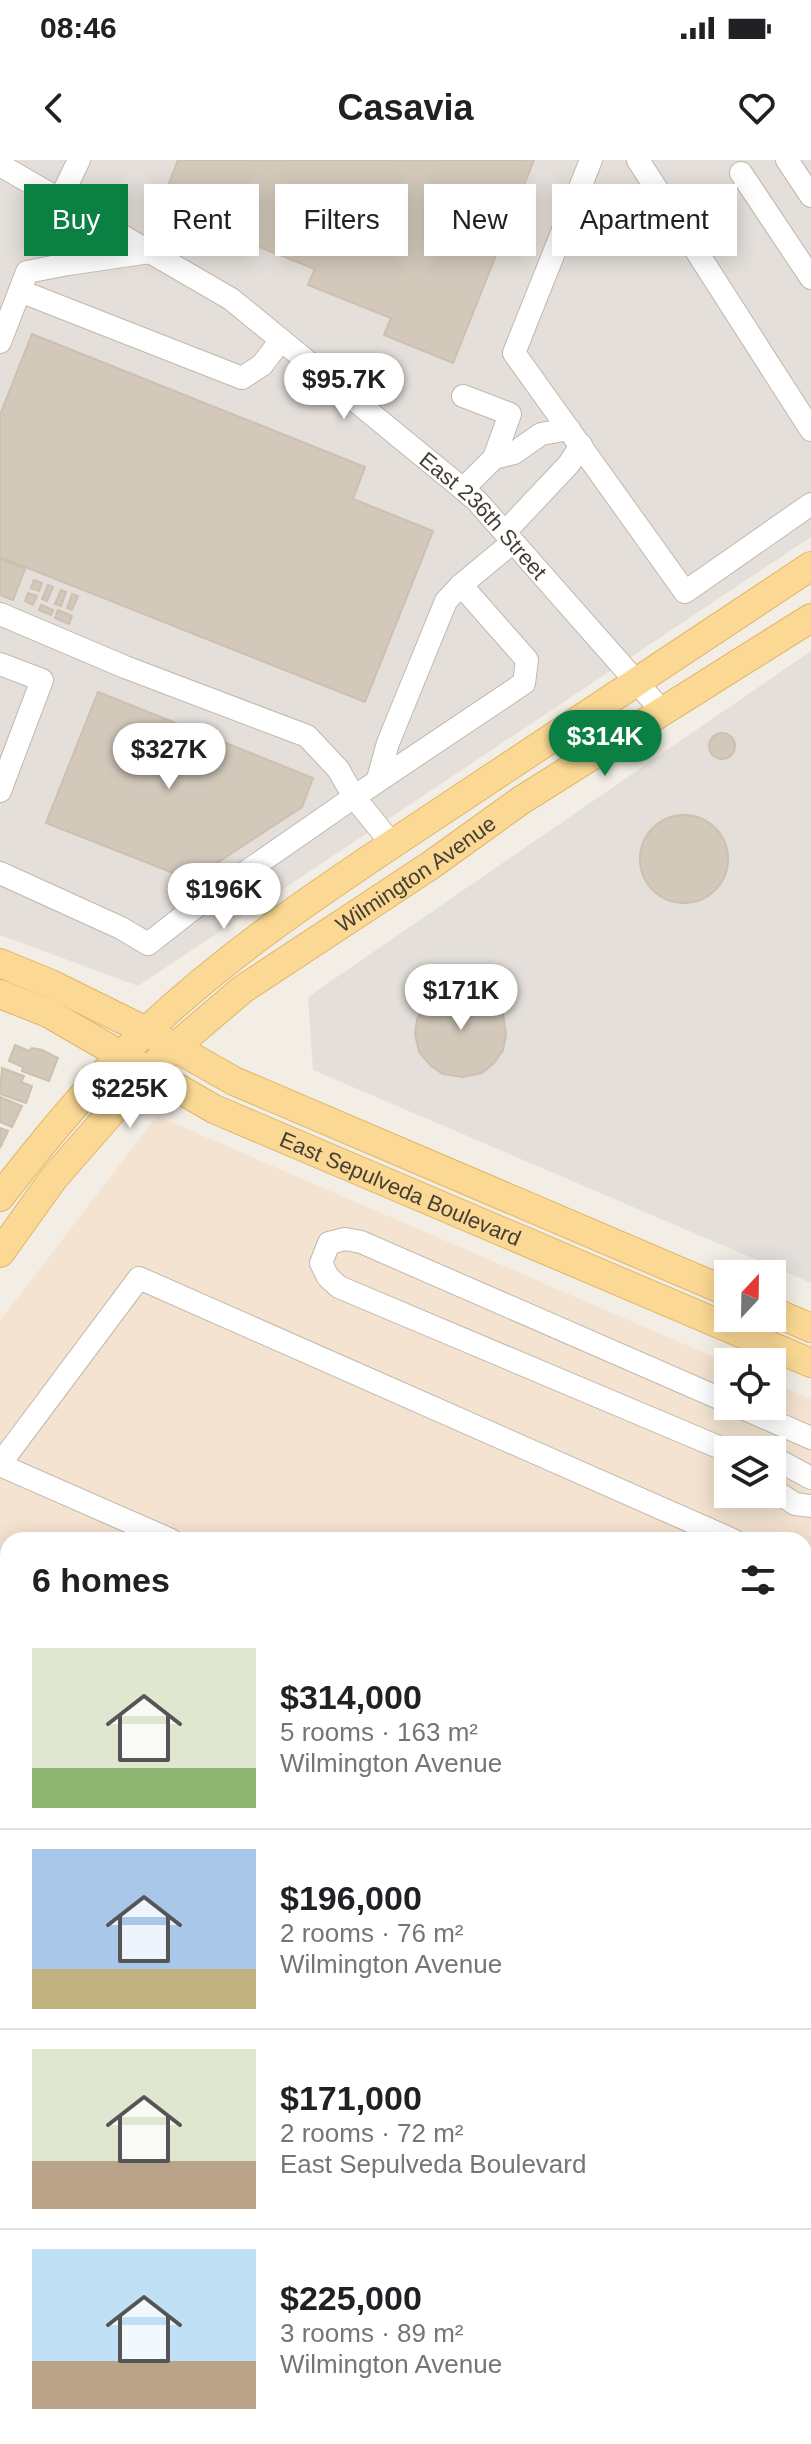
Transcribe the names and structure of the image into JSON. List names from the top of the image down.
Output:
{
  "streets": {
    "main road": ["Wilmington Avenue", "East Sepulveda Boulevard"],
    "street": ["East 236th Street"]
  },
  "crossings": [
    ["East 236th Street", "Wilmington Avenue"],
    ["Wilmington Avenue", "East Sepulveda Boulevard"]
  ],
  "north": "top",
  "page": {
    "status": "08:46",
    "header": "Casavia",
    "chip": [
      "Buy",
      "Rent",
      "Filters",
      "New",
      "Apartment"
    ],
    "price": [
      "$95.7K",
      "$314K",
      "$327K",
      "$196K",
      "$171K",
      "$225K"
    ],
    "heading": "6 homes",
    "list": [
      {
        "name": "$314,000",
        "note": "5 rooms · 163 m² · Wilmington Avenue"
      },
      {
        "name": "$196,000",
        "note": "2 rooms · 76 m² · Wilmington Avenue"
      },
      {
        "name": "$171,000",
        "note": "2 rooms · 72 m² · East Sepulveda Boulevard"
      },
      {
        "name": "$225,000",
        "note": "3 rooms · 89 m² · Wilmington Avenue"
      }
    ]
  }
}
